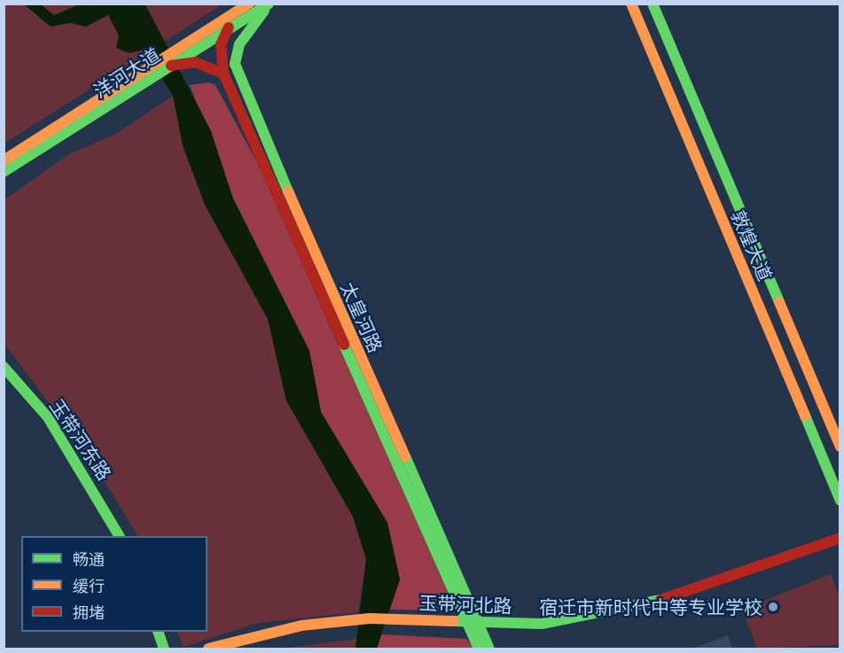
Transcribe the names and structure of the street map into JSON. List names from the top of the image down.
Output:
{
  "streets": {
    "street": [
      "洋河大道",
      "敦煌大道",
      "太皇河路",
      "玉带河东路",
      "玉带河北路"
    ]
  },
  "crossings": [
    ["洋河大道", "太皇河路"],
    ["太皇河路", "玉带河北路"]
  ],
  "places": ["宿迁市新时代中等专业学校"],
  "legend": ["畅通", "缓行", "拥堵"]
}
